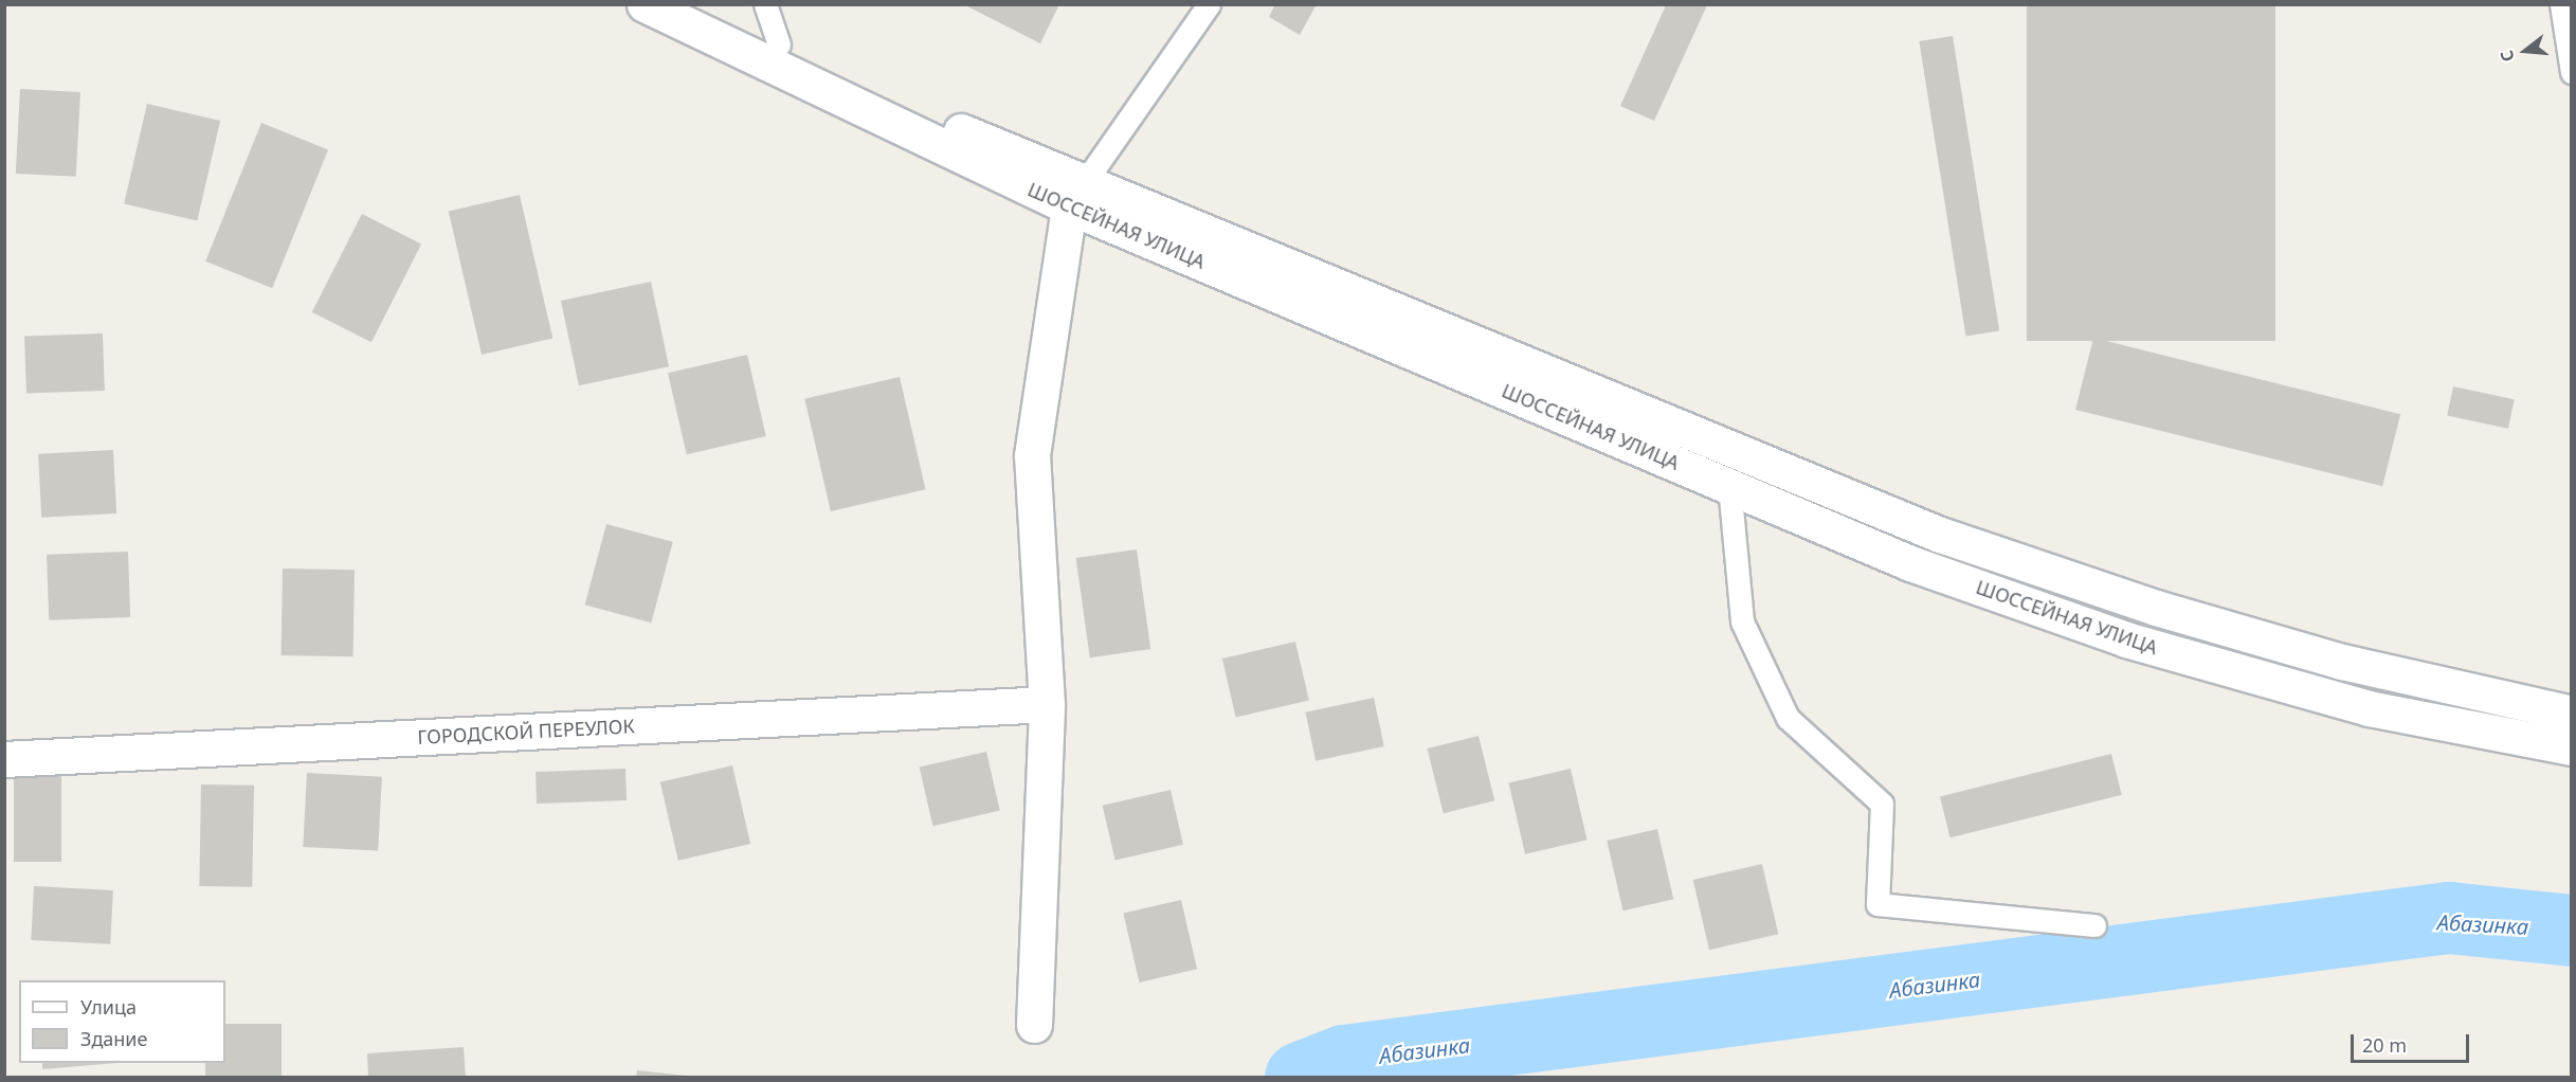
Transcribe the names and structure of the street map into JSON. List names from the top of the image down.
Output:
{
  "streets": {
    "main road": ["ШОССЕЙНАЯ УЛИЦА", "ГОРОДСКОЙ ПЕРЕУЛОК"]
  },
  "water": ["Абазинка"],
  "legend": ["Улица", "Здание"],
  "scale_bar": "20 m",
  "north": "left"
}
